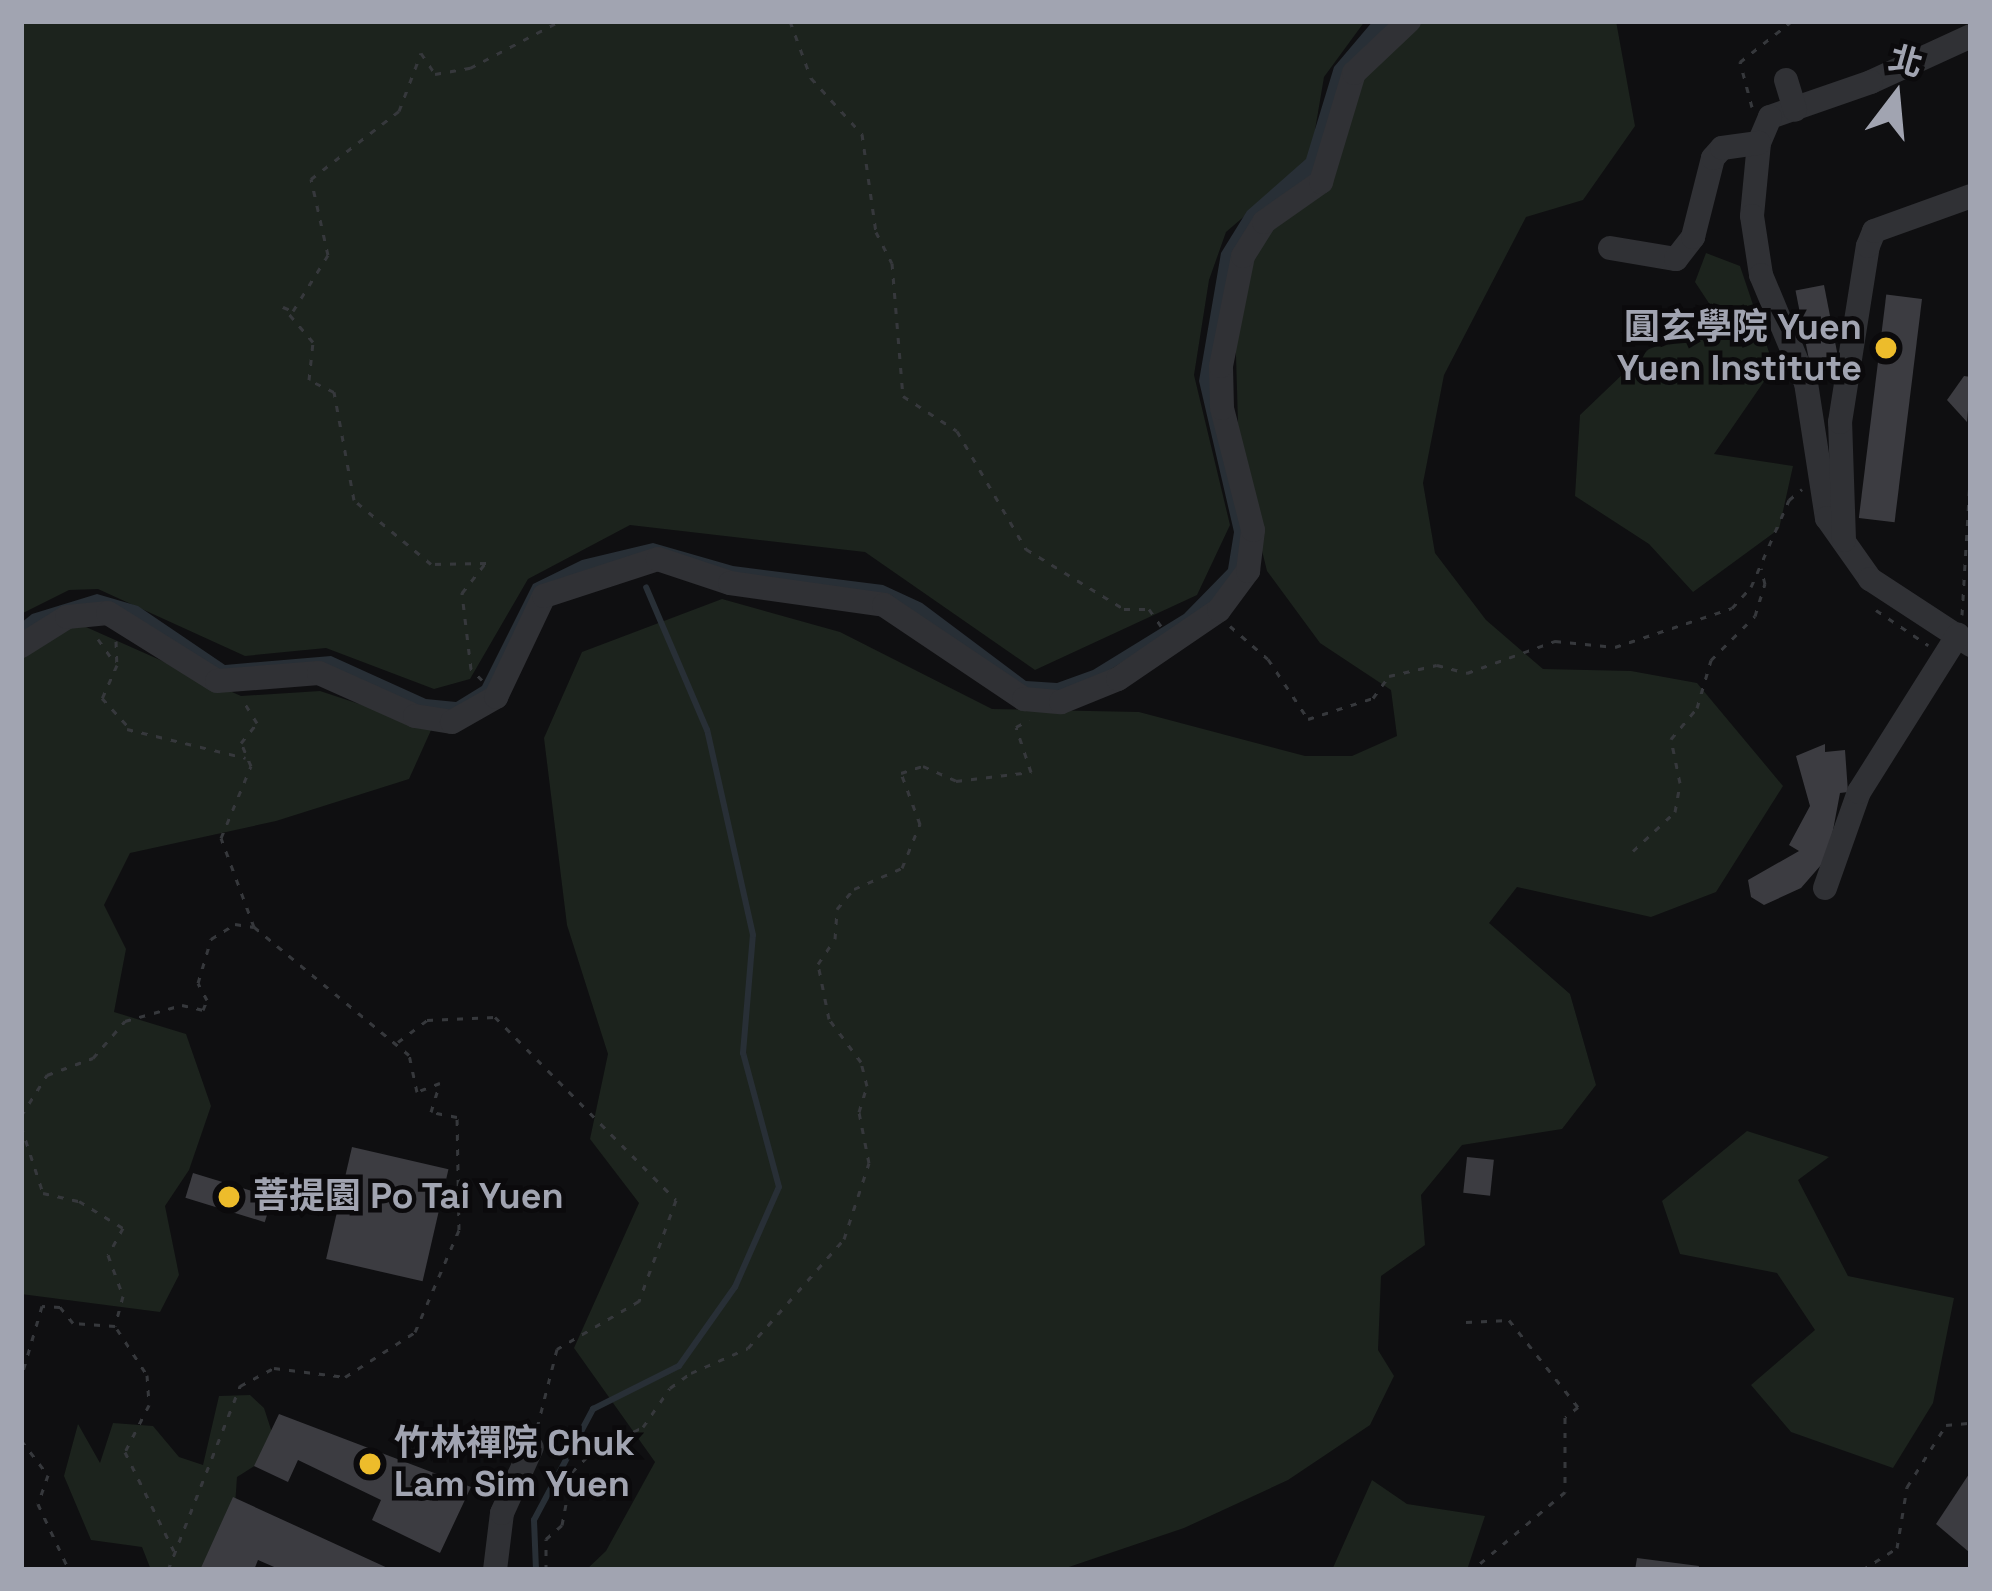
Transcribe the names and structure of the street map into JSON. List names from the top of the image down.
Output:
{
  "places": ["圓玄學院 Yuen Yuen Institute", "菩提園 Po Tai Yuen", "竹林禪院 Chuk Lam Sim Yuen"],
  "north": "top"
}
